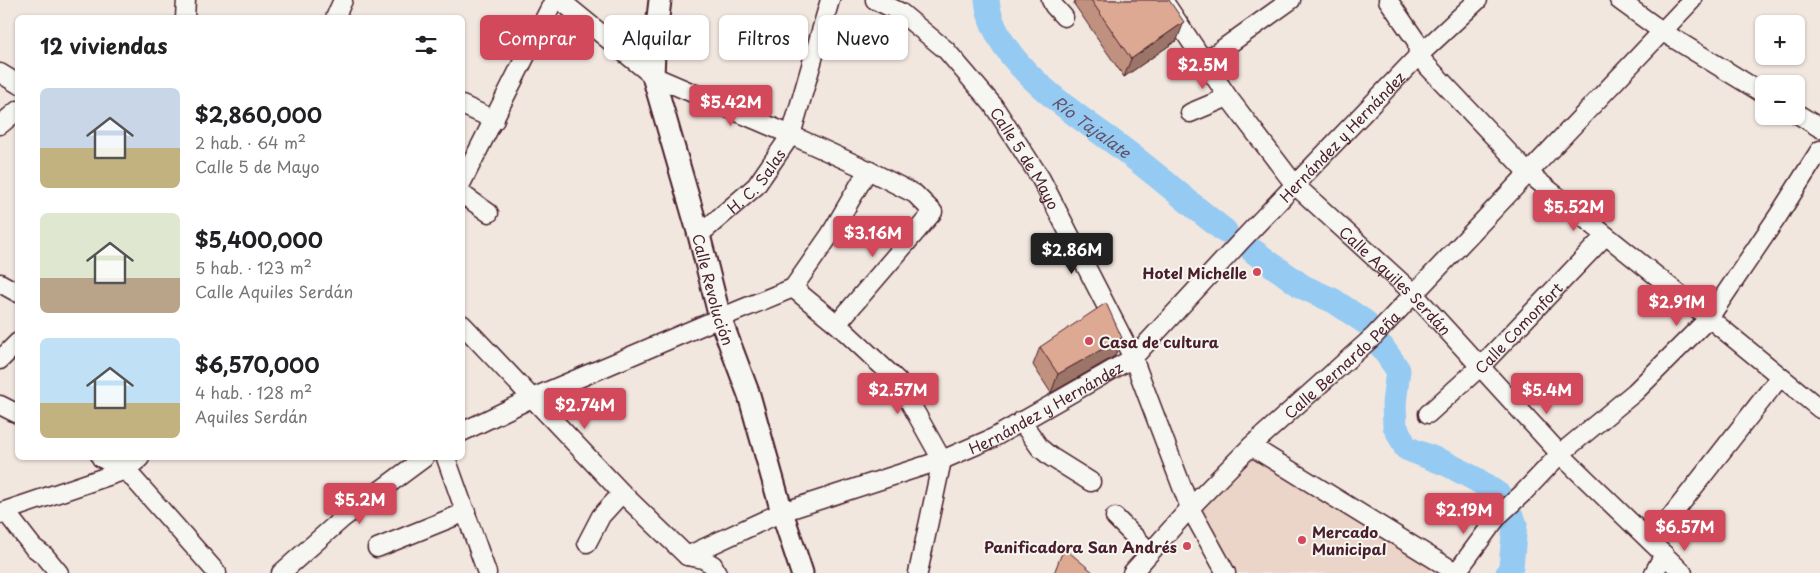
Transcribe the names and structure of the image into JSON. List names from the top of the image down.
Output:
{
  "streets": {
    "main road": ["Calle Revolución"],
    "street": [
      "Hernández y Hernández",
      "Calle 5 de Mayo",
      "H. C. Salas",
      "Calle Aquiles Serdán",
      "Calle Comonfort",
      "Calle Bernardo Peña"
    ]
  },
  "crossings": [
    ["Hernández y Hernández", "Calle 5 de Mayo"],
    ["Hernández y Hernández", "Calle Aquiles Serdán"],
    ["Hernández y Hernández", "Calle Revolución"],
    ["Calle 5 de Mayo", "Calle Bernardo Peña"],
    ["H. C. Salas", "Calle Revolución"],
    ["Calle Aquiles Serdán", "Calle Comonfort"],
    ["Calle Aquiles Serdán", "Calle Bernardo Peña"]
  ],
  "water": ["Río Tajalate"],
  "places": [
    "Hotel Michelle",
    "Casa de cultura",
    "Mercado Municipal",
    "Panificadora San Andrés"
  ],
  "page": {
    "map_buttons": ["+", "−"],
    "chip": [
      "Comprar",
      "Alquilar",
      "Filtros",
      "Nuevo"
    ],
    "heading": "12 viviendas",
    "price": [
      "$2.5M",
      "$5.42M",
      "$5.52M",
      "$3.16M",
      "$2.86M",
      "$2.91M",
      "$2.57M",
      "$5.4M",
      "$2.74M",
      "$5.2M",
      "$2.19M",
      "$6.57M"
    ],
    "list": [
      {
        "name": "$2,860,000",
        "note": "2 hab. · 64 m² · Calle 5 de Mayo"
      },
      {
        "name": "$5,400,000",
        "note": "5 hab. · 123 m² · Calle Aquiles Serdán"
      },
      {
        "name": "$6,570,000",
        "note": "4 hab. · 128 m² · Aquiles Serdán"
      }
    ]
  }
}
